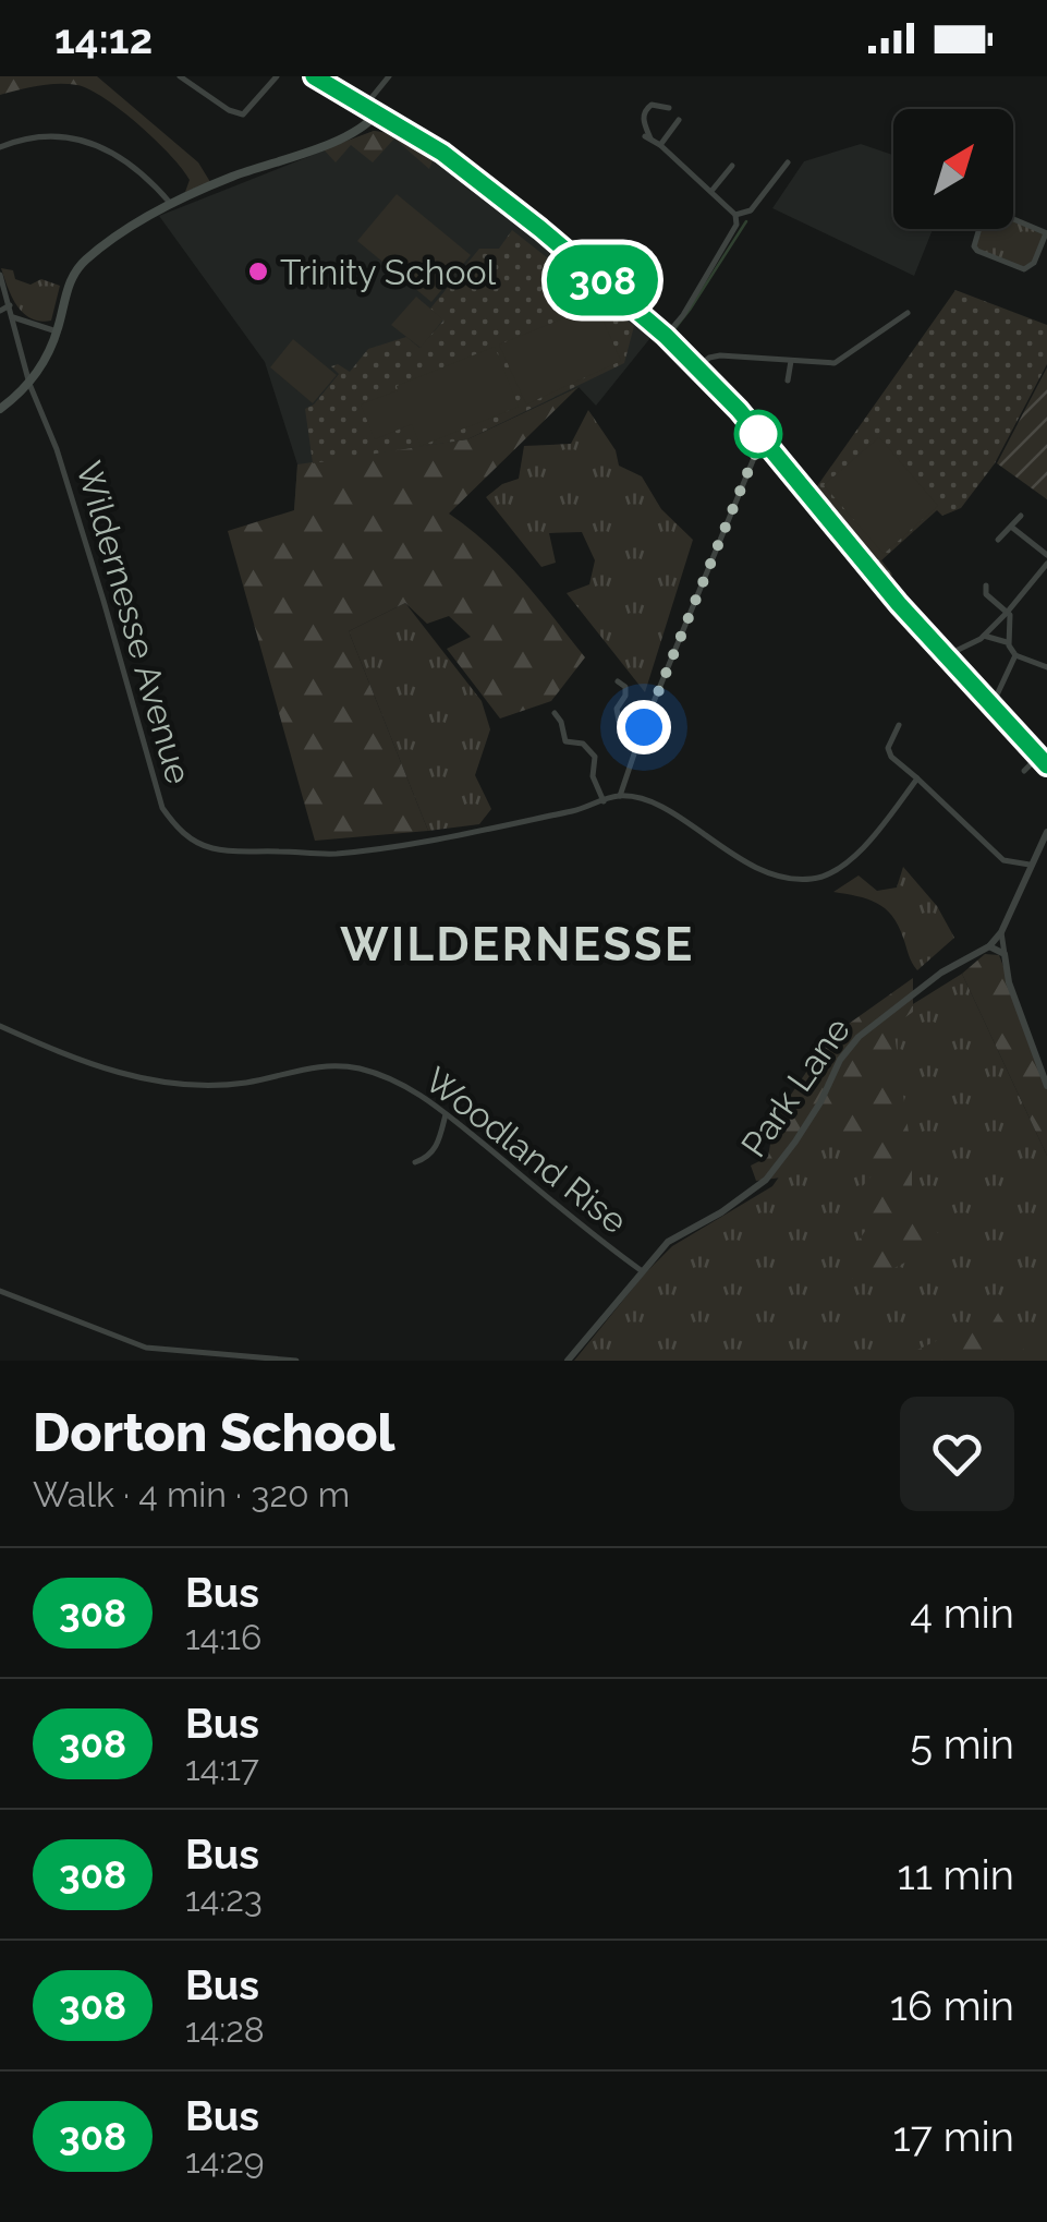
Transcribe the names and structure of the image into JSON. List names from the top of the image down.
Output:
{
  "streets": {
    "street": ["Wildernesse Avenue", "Park Lane", "Woodland Rise"]
  },
  "crossings": [
    ["Park Lane", "Woodland Rise"]
  ],
  "districts": ["WILDERNESSE"],
  "places": ["Trinity School"],
  "lines": ["bus line 308"],
  "north": "top right",
  "page": {
    "status": "14:12",
    "on_map": "308",
    "heading": ["Dorton School", "Walk · 4 min · 320 m"],
    "list": [
      {
        "mark": "308",
        "name": "Bus",
        "note": "14:16",
        "value": "4 min"
      },
      {
        "mark": "308",
        "name": "Bus",
        "note": "14:17",
        "value": "5 min"
      },
      {
        "mark": "308",
        "name": "Bus",
        "note": "14:23",
        "value": "11 min"
      },
      {
        "mark": "308",
        "name": "Bus",
        "note": "14:28",
        "value": "16 min"
      },
      {
        "mark": "308",
        "name": "Bus",
        "note": "14:29",
        "value": "17 min"
      }
    ]
  }
}
